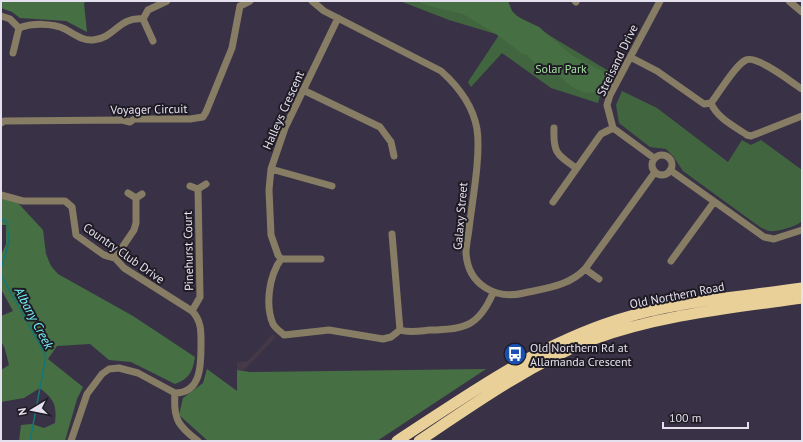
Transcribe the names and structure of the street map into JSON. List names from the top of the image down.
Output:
{
  "streets": {
    "highway": ["Old Northern Road"],
    "street": [
      "Streisand Drive",
      "Voyager Circuit",
      "Halleys Crescent",
      "Galaxy Street",
      "Pinehurst Court",
      "Country Club Drive"
    ]
  },
  "crossings": [
    ["Halleys Crescent", "Galaxy Street"],
    ["Pinehurst Court", "Country Club Drive"]
  ],
  "water": ["Albany Creek"],
  "parks": ["Solar Park"],
  "places": {
    "bus stop": ["Old Northern Rd at Allamanda Crescent"]
  },
  "scale_bar": "100 m",
  "north": "left"
}
